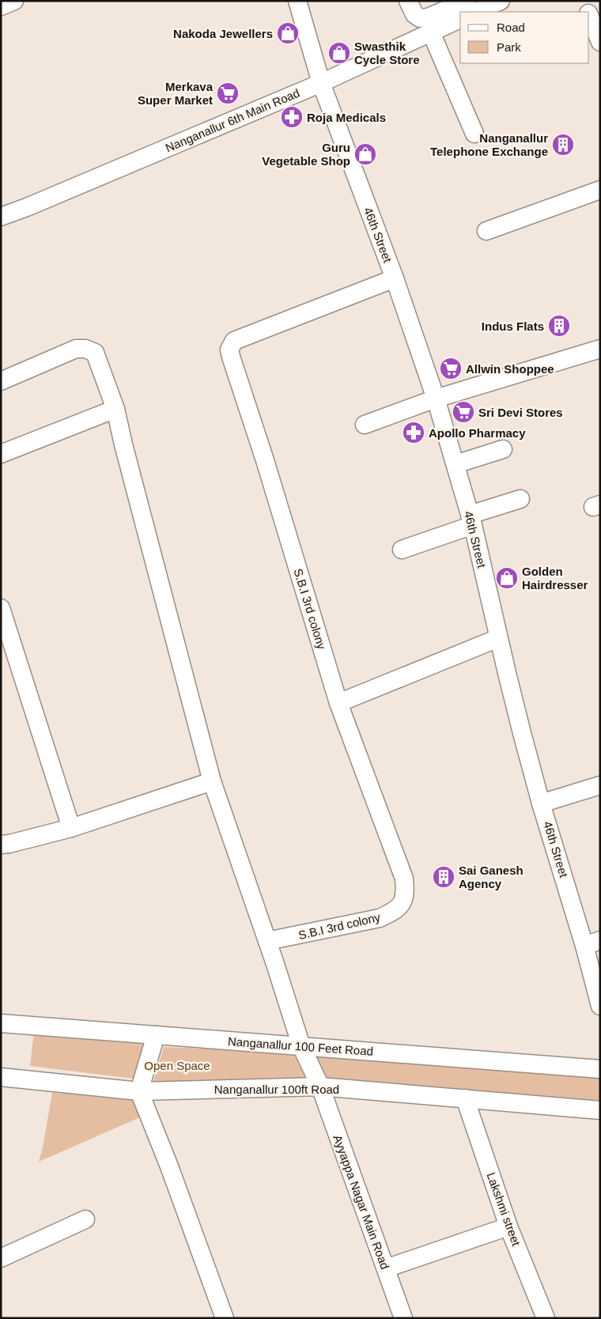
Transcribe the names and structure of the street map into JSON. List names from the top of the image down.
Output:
{
  "streets": {
    "street": [
      "Nanganallur 6th Main Road",
      "46th Street",
      "S.B.I 3rd colony",
      "Nanganallur 100 Feet Road",
      "Nanganallur 100ft Road",
      "Ayyappa Nagar Main Road",
      "Lakshmi street"
    ]
  },
  "crossings": [
    ["Nanganallur 6th Main Road", "46th Street"],
    ["46th Street", "S.B.I 3rd colony"],
    ["S.B.I 3rd colony", "Ayyappa Nagar Main Road"],
    ["Nanganallur 100 Feet Road", "Ayyappa Nagar Main Road"],
    ["Nanganallur 100ft Road", "Ayyappa Nagar Main Road"],
    ["Nanganallur 100ft Road", "Lakshmi street"]
  ],
  "parks": ["Open Space"],
  "places": {
    "shop": [
      "Nakoda Jewellers",
      "Swasthik Cycle Store",
      "Guru Vegetable Shop",
      "Golden Hairdresser"
    ],
    "supermarket": ["Merkava Super Market", "Allwin Shoppee", "Sri Devi Stores"],
    "pharmacy": ["Roja Medicals", "Apollo Pharmacy"],
    "building": ["Nanganallur Telephone Exchange", "Indus Flats", "Sai Ganesh Agency"]
  },
  "legend": ["Road", "Park"]
}
